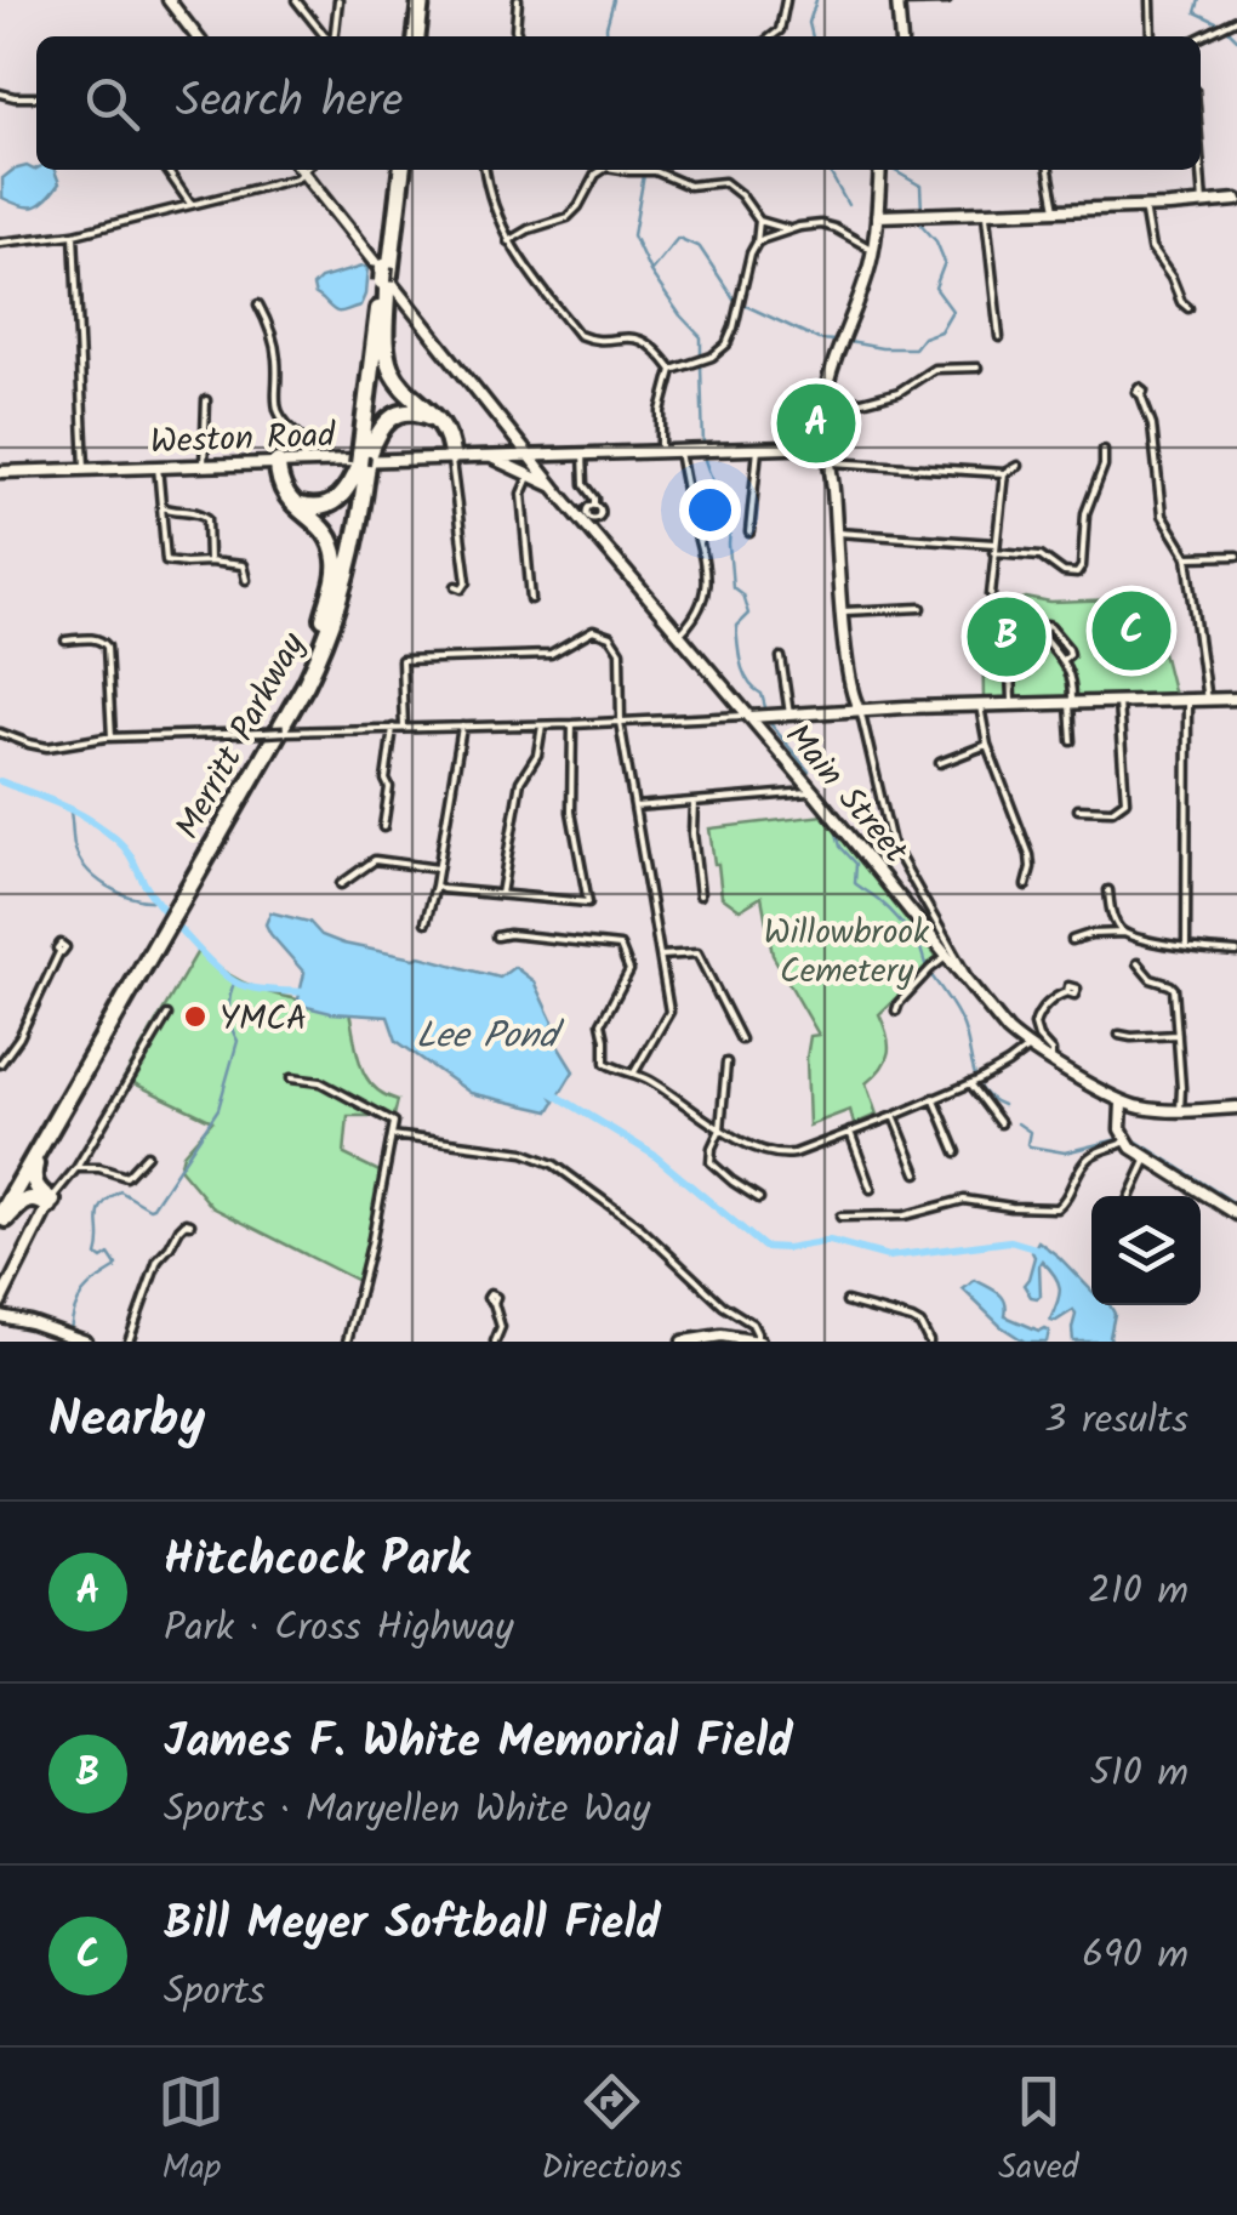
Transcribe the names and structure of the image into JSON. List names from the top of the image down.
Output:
{
  "streets": {
    "highway": ["Merritt Parkway"],
    "main road": ["Weston Road", "Main Street"]
  },
  "crossings": [
    ["Weston Road", "Main Street"]
  ],
  "water": ["Lee Pond"],
  "parks": ["Willowbrook Cemetery"],
  "places": ["YMCA"],
  "page": {
    "search": "Search here",
    "pins": ["A", "C", "B"],
    "heading": ["Nearby", "3 results"],
    "list": [
      {
        "mark": "A",
        "name": "Hitchcock Park",
        "note": "Park · Cross Highway",
        "value": "210 m"
      },
      {
        "mark": "B",
        "name": "James F. White Memorial Field",
        "note": "Sports · Maryellen White Way",
        "value": "510 m"
      },
      {
        "mark": "C",
        "name": "Bill Meyer Softball Field",
        "note": "Sports",
        "value": "690 m"
      }
    ],
    "nav": ["Map", "Directions", "Saved"]
  }
}
